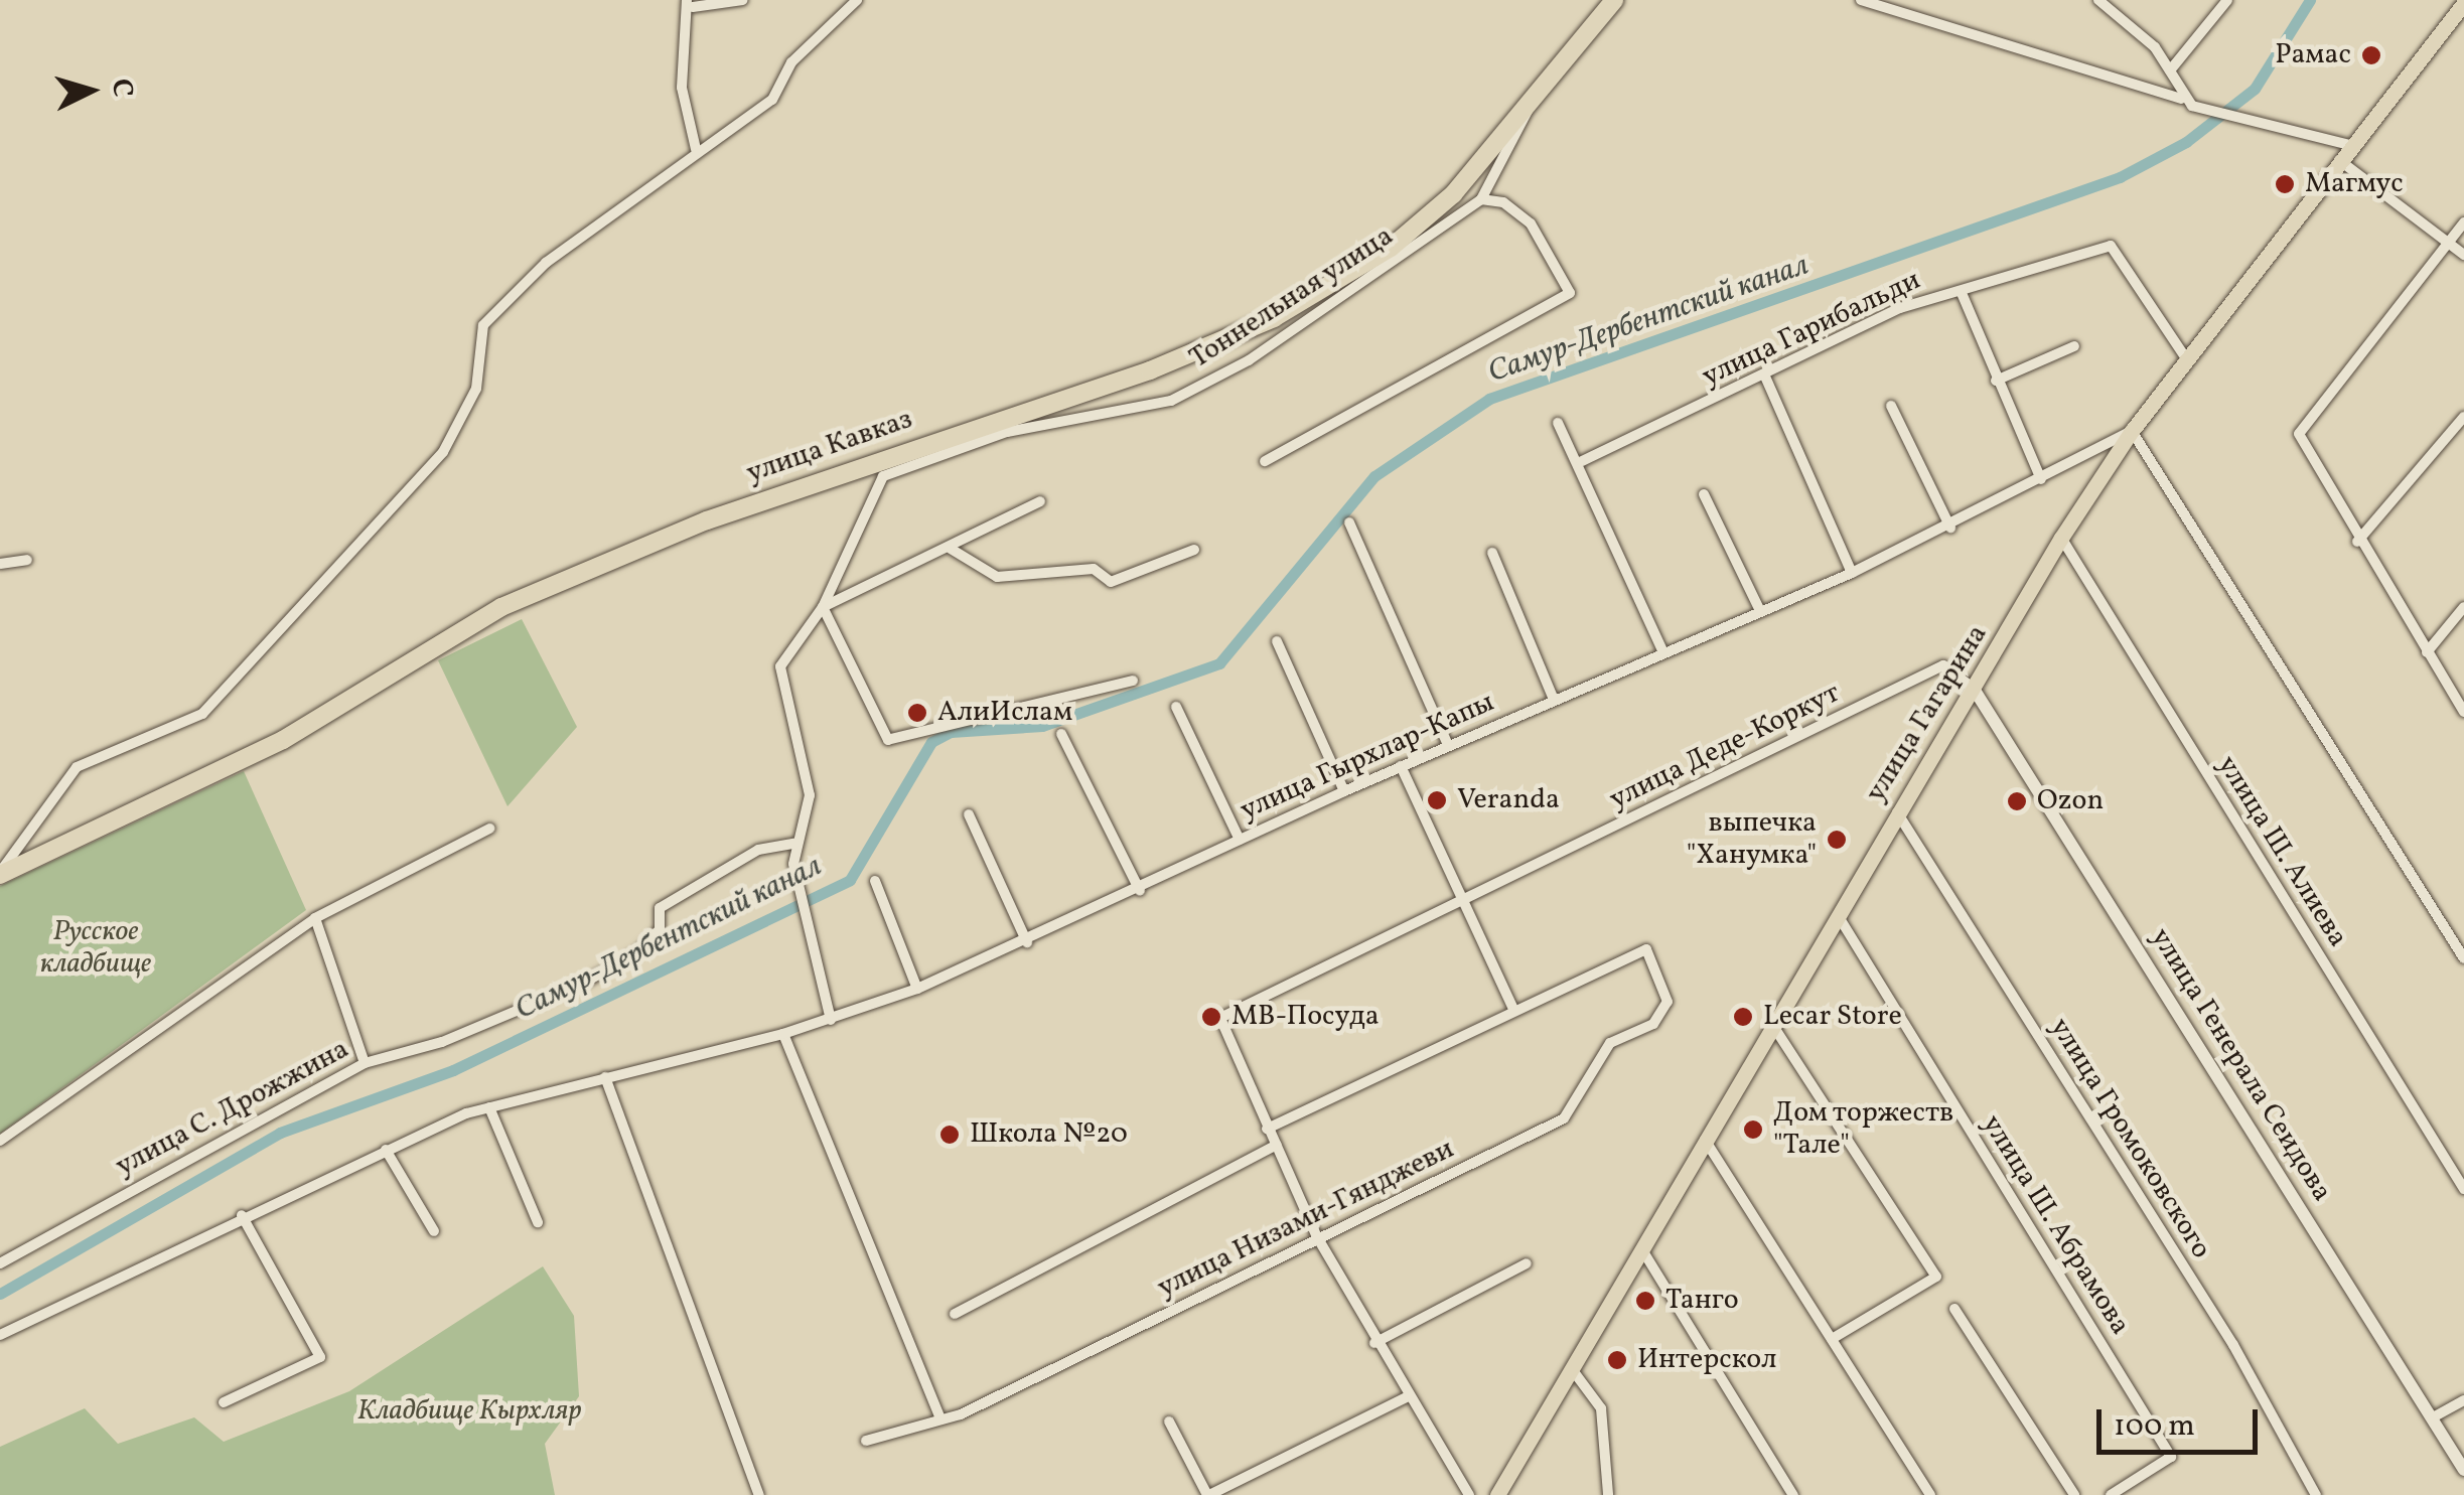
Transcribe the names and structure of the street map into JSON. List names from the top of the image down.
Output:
{
  "streets": {
    "highway": ["улица Кавказ"],
    "main road": ["улица Гагарина"],
    "street": [
      "Тоннельная улица",
      "улица Гарибальди",
      "улица Деде-Коркут",
      "улица Гырхлар-Капы",
      "улица Ш. Алиева",
      "улица Генерала Сеидова",
      "улица С. Дрожжина",
      "улица Громоковского",
      "улица Низами-Гянджеви",
      "улица Ш. Абрамова"
    ]
  },
  "crossings": [
    ["улица Гарибальди", "улица Гагарина"],
    ["улица Гагарина", "улица Деде-Коркут"],
    ["улица Гагарина", "улица Гырхлар-Капы"],
    ["улица Гагарина", "улица Ш. Алиева"],
    ["улица Гагарина", "улица Генерала Сеидова"],
    ["улица Гагарина", "улица Громоковского"],
    ["улица Гагарина", "улица Ш. Абрамова"],
    ["улица Деде-Коркут", "улица Генерала Сеидова"]
  ],
  "water": ["Самур-Дербентский канал"],
  "parks": ["Русское кладбище", "Кладбище Кырхляр"],
  "places": [
    "Рамас",
    "Магмус",
    "АлиИслам",
    "Veranda",
    "Ozon",
    "выпечка \"Ханумка\"",
    "МВ-Посуда",
    "Lecar Store",
    "Дом торжеств \"Тале\"",
    "Школа №20",
    "Танго",
    "Интерскол"
  ],
  "scale_bar": "100 m",
  "north": "right"
}
